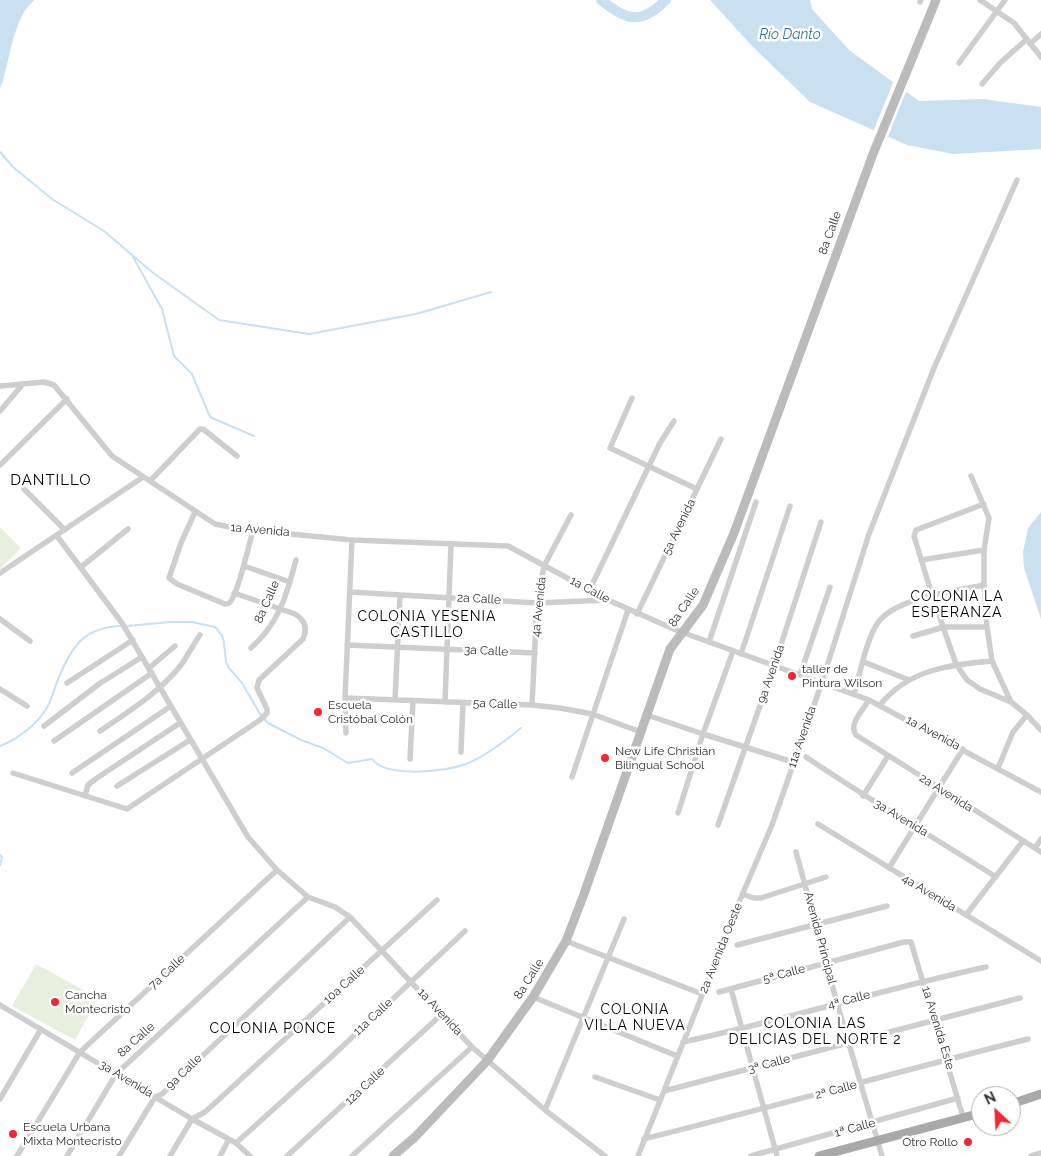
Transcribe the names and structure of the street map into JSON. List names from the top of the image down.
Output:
{
  "streets": {
    "street": [
      "8a Calle",
      "5a Avenida",
      "1a Avenida",
      "1a Calle",
      "2a Calle",
      "4a Avenida",
      "3a Calle",
      "9a Avenida",
      "5a Calle",
      "11a Avenida",
      "2a Avenida",
      "3a Avenida",
      "Avenida Principal",
      "2a Avenida Oeste",
      "7a Calle",
      "5ª Calle",
      "10a Calle",
      "4ª Calle",
      "11a Calle",
      "1a Avenida Este",
      "3ª Calle",
      "9a Calle",
      "12a Calle",
      "2ª Calle",
      "1ª Calle"
    ]
  },
  "crossings": [
    ["8a Calle", "1a Avenida"],
    ["8a Calle", "1a Calle"],
    ["8a Calle", "5a Calle"],
    ["8a Calle", "3a Avenida"],
    ["5a Avenida", "1a Calle"],
    ["1a Avenida", "1a Calle"],
    ["1a Avenida", "11a Avenida"],
    ["1a Avenida", "2a Avenida"],
    ["1a Avenida", "7a Calle"],
    ["1a Avenida", "10a Calle"],
    ["1a Avenida", "11a Calle"],
    ["1a Avenida", "9a Calle"],
    ["1a Avenida", "12a Calle"],
    ["1a Calle", "2a Calle"],
    ["1a Calle", "4a Avenida"],
    ["1a Calle", "9a Avenida"],
    ["1a Calle", "11a Avenida"],
    ["2a Calle", "4a Avenida"],
    ["4a Avenida", "3a Calle"],
    ["4a Avenida", "5a Calle"],
    ["11a Avenida", "2a Avenida Oeste"],
    ["3a Avenida", "7a Calle"],
    ["3a Avenida", "10a Calle"],
    ["3a Avenida", "11a Calle"],
    ["3a Avenida", "9a Calle"],
    ["Avenida Principal", "5ª Calle"],
    ["Avenida Principal", "4ª Calle"],
    ["Avenida Principal", "3ª Calle"],
    ["Avenida Principal", "2ª Calle"],
    ["Avenida Principal", "1ª Calle"],
    ["2a Avenida Oeste", "4ª Calle"],
    ["2a Avenida Oeste", "3ª Calle"],
    ["2a Avenida Oeste", "2ª Calle"],
    ["5ª Calle", "1a Avenida Este"],
    ["4ª Calle", "1a Avenida Este"],
    ["1a Avenida Este", "3ª Calle"],
    ["1a Avenida Este", "2ª Calle"],
    ["1a Avenida Este", "1ª Calle"]
  ],
  "districts": [
    "DANTILLO",
    "COLONIA LA ESPERANZA",
    "COLONIA YESENIA CASTILLO",
    "COLONIA VILLA NUEVA",
    "COLONIA LAS DELICIAS DEL NORTE 2",
    "COLONIA PONCE"
  ],
  "water": ["Río Danto"],
  "places": [
    "taller de Pintura Wilson",
    "Escuela Cristóbal Colón",
    "New Life Christian Bilingual School",
    "Cancha Montecristo",
    "Escuela Urbana Mixta Montecristo",
    "Otro Rollo"
  ],
  "north": "top left"
}
